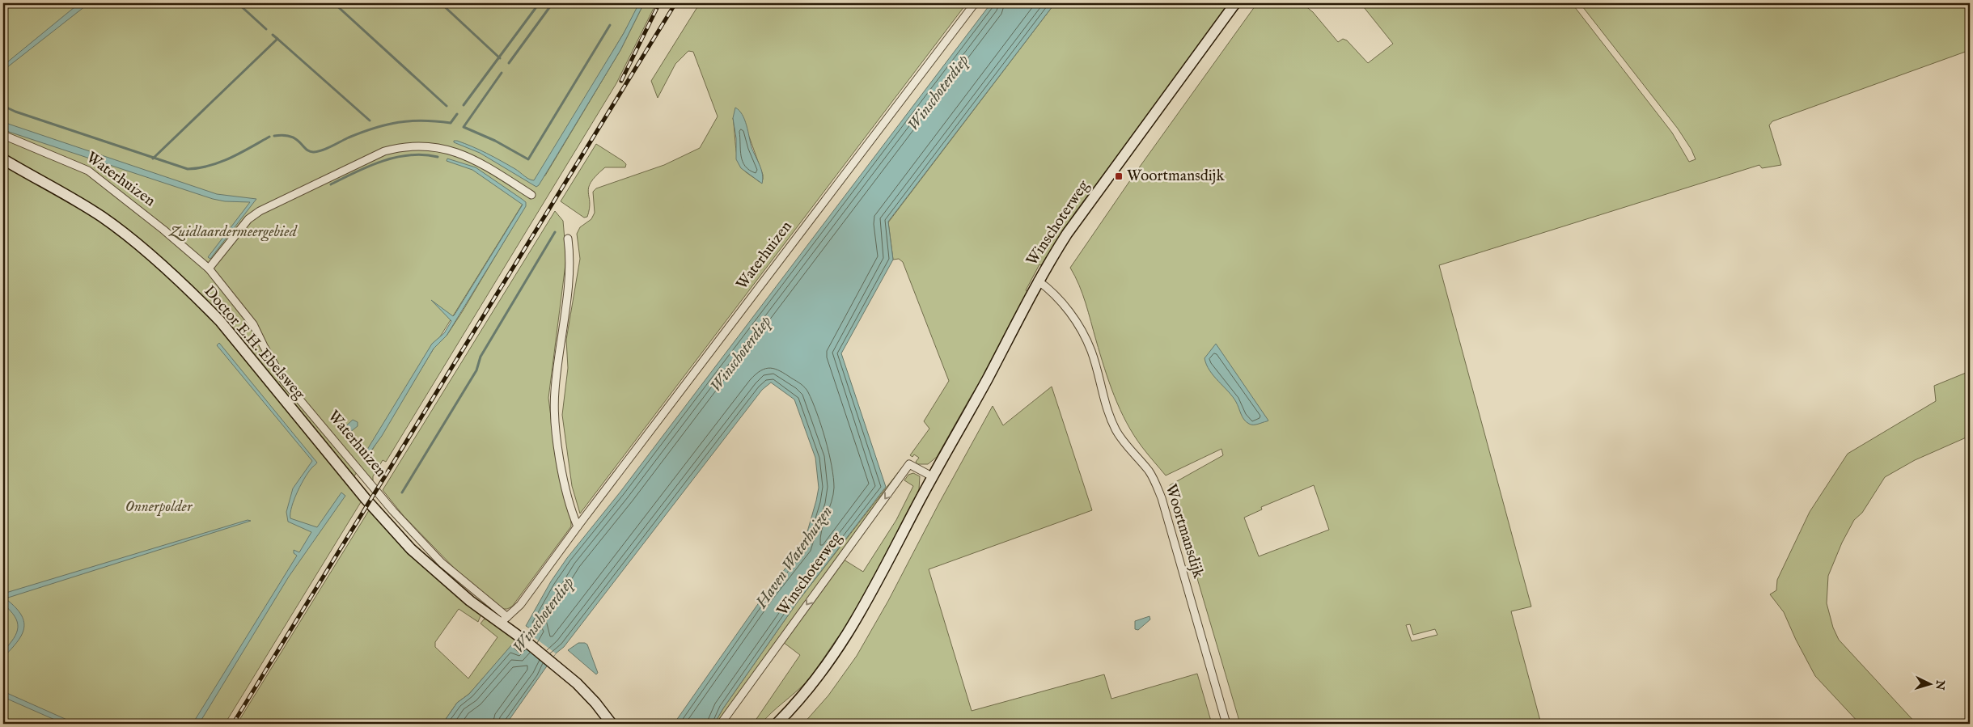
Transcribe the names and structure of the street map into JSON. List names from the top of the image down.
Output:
{
  "streets": {
    "main road": ["Waterhuizen", "Winschoterweg", "Doctor E.H. Ebelsweg"],
    "street": ["Woortmansdijk"]
  },
  "crossings": [
    ["Waterhuizen", "Doctor E.H. Ebelsweg"],
    ["Winschoterweg", "Woortmansdijk"]
  ],
  "water": ["Winschoterdiep", "Haven Waterhuizen"],
  "parks": ["Zuidlaardermeergebied", "Onnerpolder"],
  "places": {
    "transit": ["Woortmansdijk"]
  },
  "north": "right"
}
